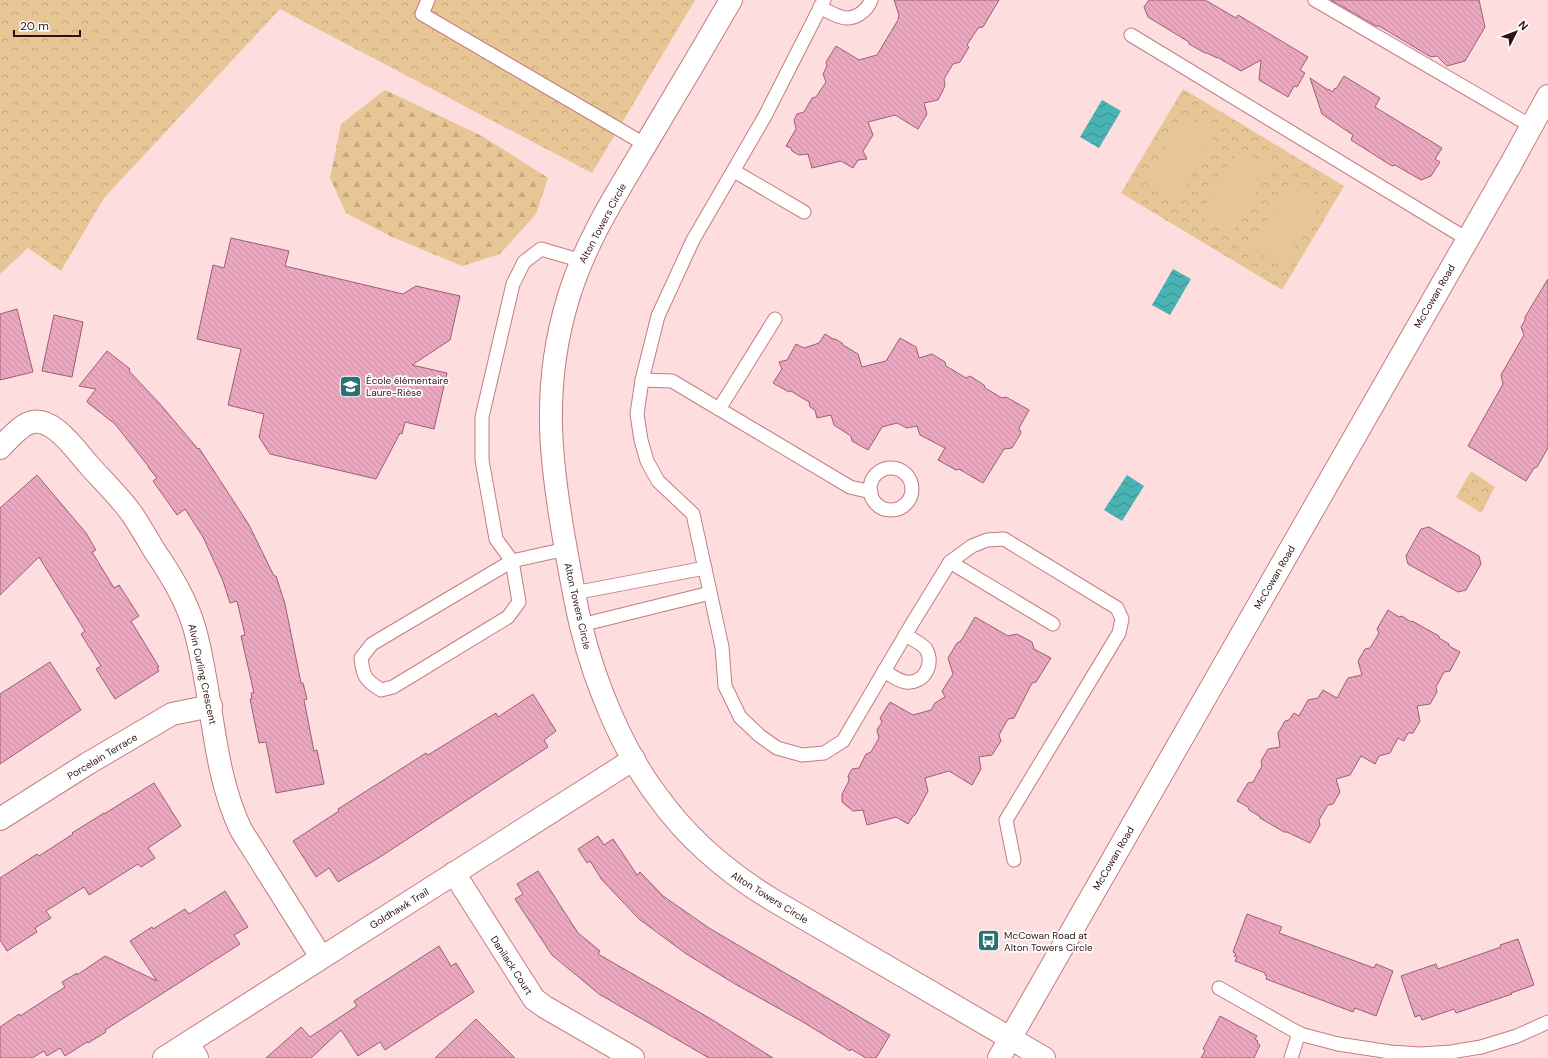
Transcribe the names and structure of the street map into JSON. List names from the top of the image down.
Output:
{
  "streets": {
    "street": [
      "Alton Towers Circle",
      "McCowan Road",
      "Alvin Curling Crescent",
      "Porcelain Terrace",
      "Goldhawk Trail",
      "Danilack Court"
    ]
  },
  "crossings": [
    ["Alton Towers Circle", "McCowan Road"],
    ["Alton Towers Circle", "Goldhawk Trail"],
    ["Alvin Curling Crescent", "Porcelain Terrace"],
    ["Alvin Curling Crescent", "Goldhawk Trail"],
    ["Goldhawk Trail", "Danilack Court"]
  ],
  "places": {
    "school or university": ["École élémentaire Laure-Rièse"],
    "bus stop": ["McCowan Road at Alton Towers Circle"]
  },
  "scale_bar": "20 m",
  "north": "top right"
}
